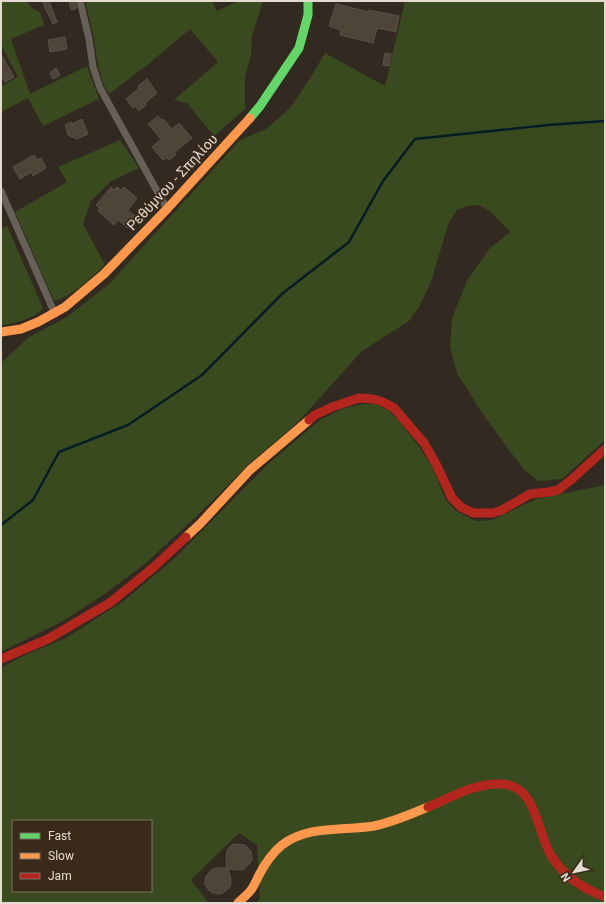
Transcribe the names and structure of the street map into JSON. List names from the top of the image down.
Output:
{
  "streets": {
    "street": ["Ρεθύμνου - Σπηλίου"]
  },
  "legend": ["Fast", "Slow", "Jam"],
  "north": "bottom left"
}
